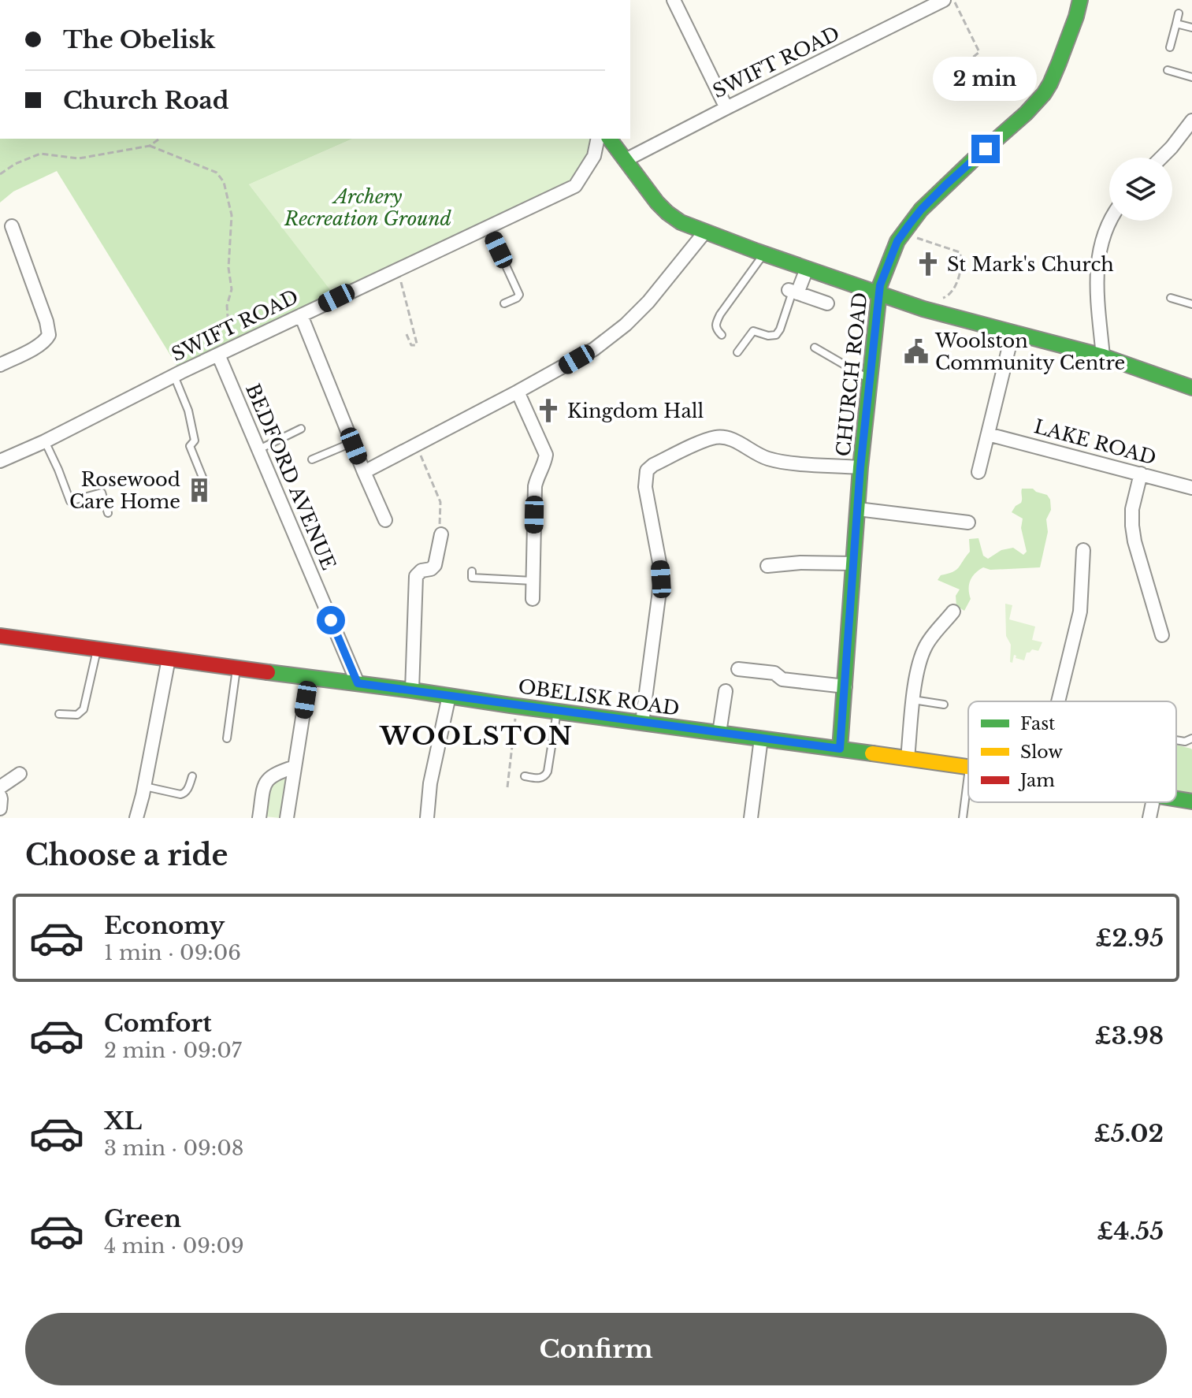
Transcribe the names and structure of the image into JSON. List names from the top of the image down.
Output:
{
  "streets": {
    "street": [
      "SWIFT ROAD",
      "CHURCH ROAD",
      "LAKE ROAD",
      "BEDFORD AVENUE",
      "OBELISK ROAD"
    ]
  },
  "crossings": [
    ["SWIFT ROAD", "BEDFORD AVENUE"],
    ["CHURCH ROAD", "OBELISK ROAD"],
    ["BEDFORD AVENUE", "OBELISK ROAD"]
  ],
  "districts": ["WOOLSTON"],
  "parks": ["Archery Recreation Ground"],
  "places": {
    "church": ["St Mark's Church", "Kingdom Hall"],
    "public building": ["Woolston Community Centre"],
    "building": ["Rosewood Care Home"]
  },
  "legend": ["Fast", "Slow", "Jam"],
  "page": {
    "banner": ["The Obelisk", "Church Road"],
    "bubble": "2 min",
    "heading": "Choose a ride",
    "list": [
      {
        "name": "Economy",
        "note": "1 min · 09:06",
        "value": "£2.95"
      },
      {
        "name": "Comfort",
        "note": "2 min · 09:07",
        "value": "£3.98"
      },
      {
        "name": "XL",
        "note": "3 min · 09:08",
        "value": "£5.02"
      },
      {
        "name": "Green",
        "note": "4 min · 09:09",
        "value": "£4.55"
      }
    ],
    "buttons": "Confirm"
  }
}
